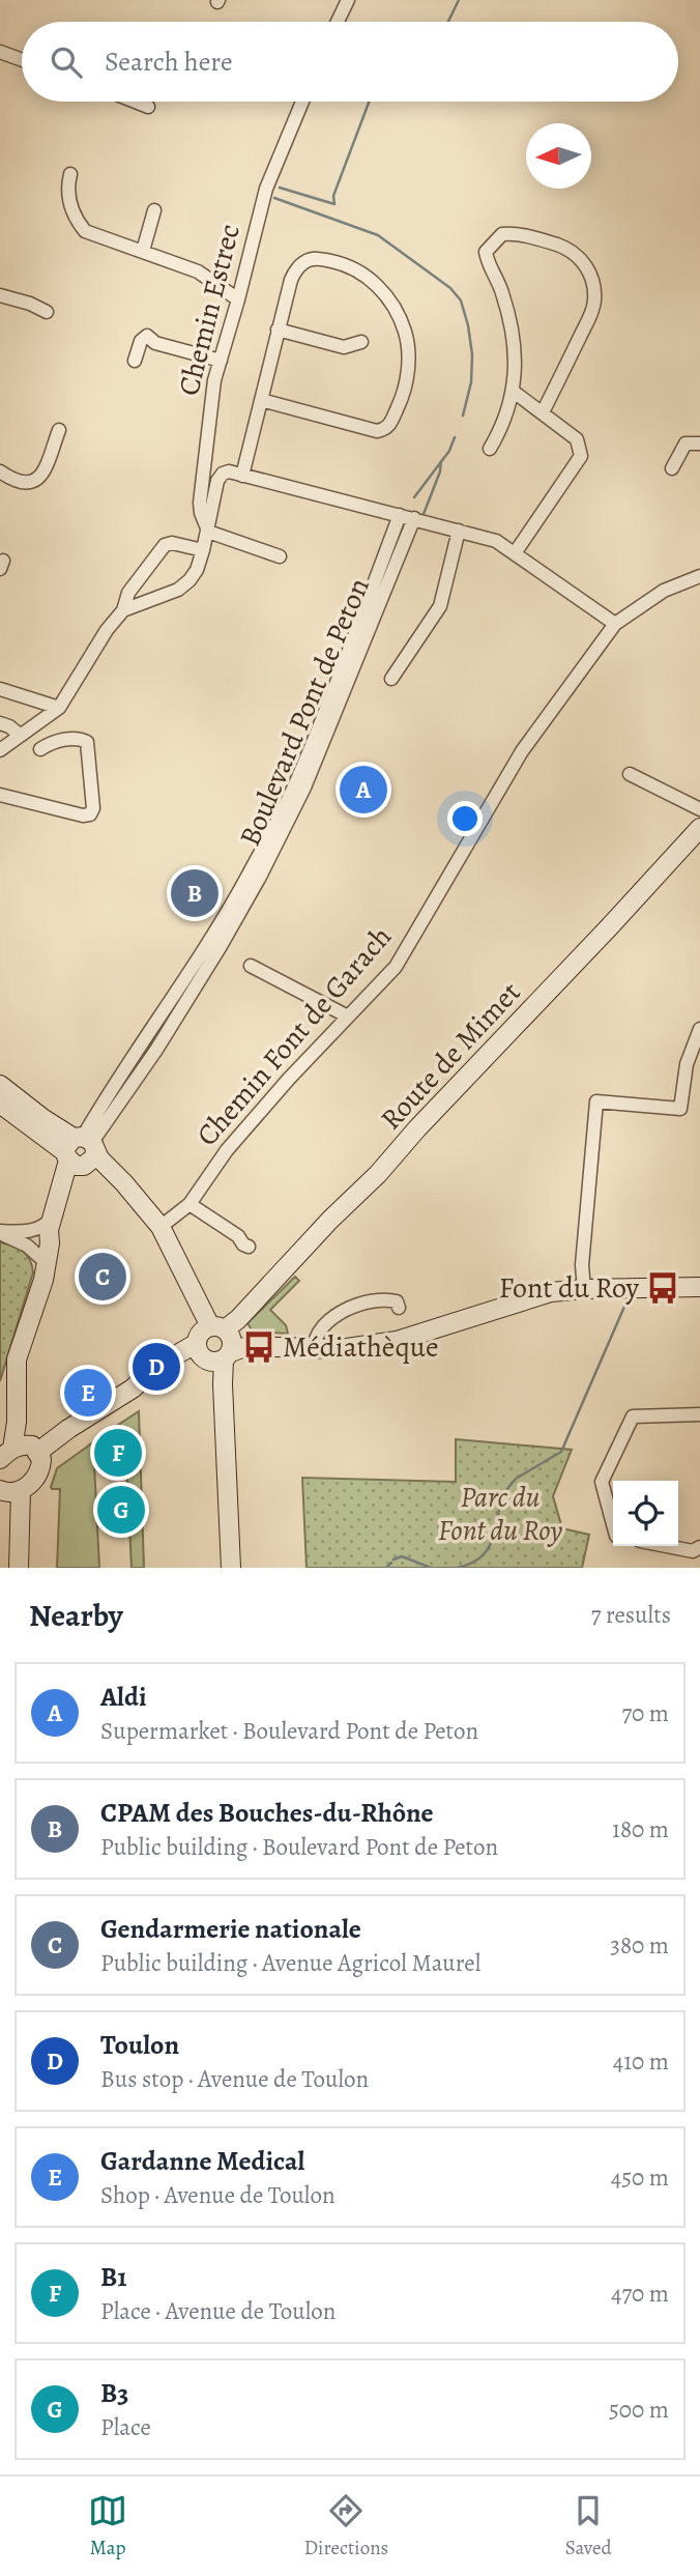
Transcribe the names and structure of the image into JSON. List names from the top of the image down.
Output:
{
  "streets": {
    "street": [
      "Chemin Estrec",
      "Boulevard Pont de Peton",
      "Chemin Font de Garach",
      "Route de Mimet"
    ]
  },
  "parks": ["Parc du Font du Roy"],
  "places": {
    "bus stop": ["Font du Roy", "Médiathèque"]
  },
  "north": "left",
  "page": {
    "search": "Search here",
    "pins": [
      "A",
      "B",
      "C",
      "D",
      "E",
      "F",
      "G"
    ],
    "heading": ["Nearby", "7 results"],
    "list": [
      {
        "mark": "A",
        "name": "Aldi",
        "note": "Supermarket · Boulevard Pont de Peton",
        "value": "70 m"
      },
      {
        "mark": "B",
        "name": "CPAM des Bouches-du-Rhône",
        "note": "Public building · Boulevard Pont de Peton",
        "value": "180 m"
      },
      {
        "mark": "C",
        "name": "Gendarmerie nationale",
        "note": "Public building · Avenue Agricol Maurel",
        "value": "380 m"
      },
      {
        "mark": "D",
        "name": "Toulon",
        "note": "Bus stop · Avenue de Toulon",
        "value": "410 m"
      },
      {
        "mark": "E",
        "name": "Gardanne Medical",
        "note": "Shop · Avenue de Toulon",
        "value": "450 m"
      },
      {
        "mark": "F",
        "name": "B1",
        "note": "Place · Avenue de Toulon",
        "value": "470 m"
      },
      {
        "mark": "G",
        "name": "B3",
        "note": "Place",
        "value": "500 m"
      }
    ],
    "nav": ["Map", "Directions", "Saved"]
  }
}
